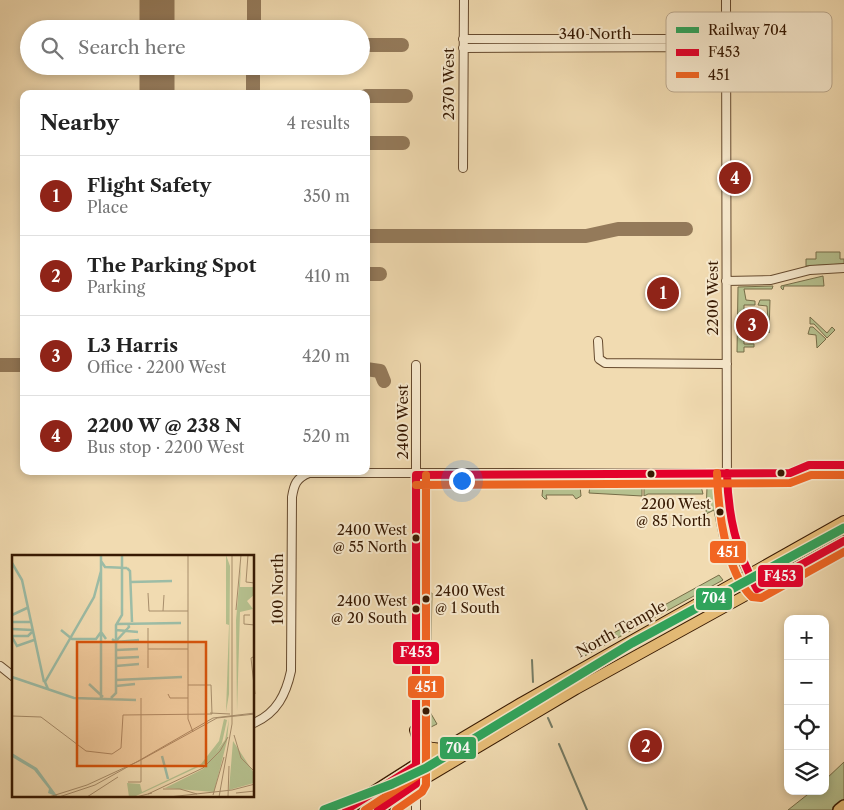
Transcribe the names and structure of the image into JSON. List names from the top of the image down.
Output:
{
  "streets": {
    "main road": ["North Temple"],
    "street": [
      "340 North",
      "2370 West",
      "2200 West",
      "2400 West",
      "100 North"
    ]
  },
  "crossings": [
    ["340 North", "2370 West"],
    ["2200 West", "North Temple"],
    ["2400 West", "100 North"],
    ["2400 West", "North Temple"]
  ],
  "places": [
    "2200 West @ 85 North",
    "2400 West @ 55 North",
    "2400 West @ 1 South",
    "2400 West @ 20 South"
  ],
  "lines": ["transit line F453", "transit line 451", "rail line 704"],
  "legend": ["Railway 704", "F453", "451"],
  "page": {
    "search": "Search here",
    "heading": ["Nearby", "4 results"],
    "list": [
      {
        "mark": "1",
        "name": "Flight Safety",
        "note": "Place",
        "value": "350 m"
      },
      {
        "mark": "2",
        "name": "The Parking Spot",
        "note": "Parking",
        "value": "410 m"
      },
      {
        "mark": "3",
        "name": "L3 Harris",
        "note": "Office · 2200 West",
        "value": "420 m"
      },
      {
        "mark": "4",
        "name": "2200 W @ 238 N",
        "note": "Bus stop · 2200 West",
        "value": "520 m"
      }
    ],
    "pins": [
      "4",
      "1",
      "3",
      "2"
    ],
    "map_buttons": ["+", "−"]
  }
}
